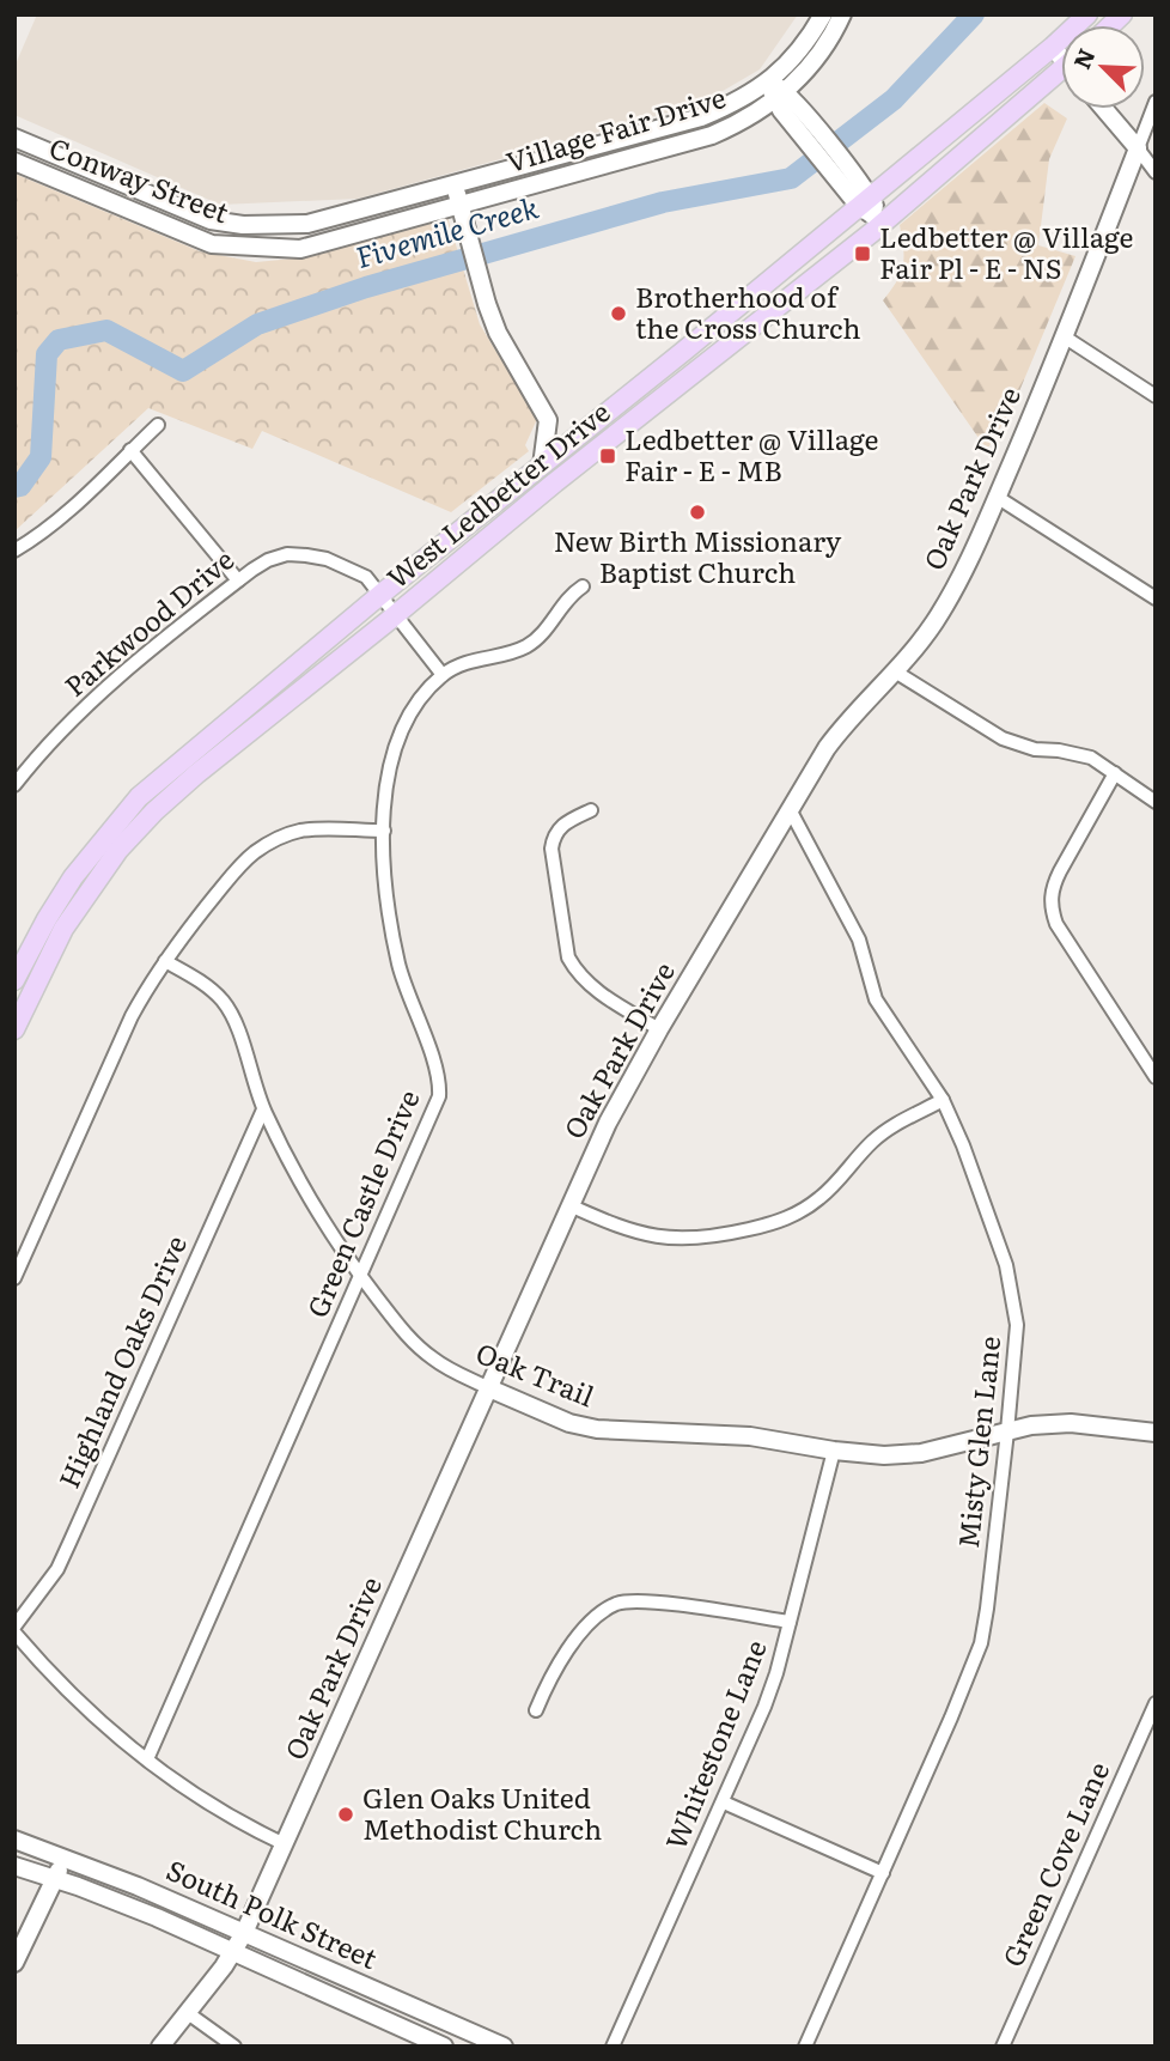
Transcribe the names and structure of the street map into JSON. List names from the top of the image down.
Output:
{
  "streets": {
    "main road": ["West Ledbetter Drive"],
    "street": [
      "Village Fair Drive",
      "Conway Street",
      "Oak Park Drive",
      "Parkwood Drive",
      "Green Castle Drive",
      "Highland Oaks Drive",
      "Oak Trail",
      "Misty Glen Lane",
      "Whitestone Lane",
      "Green Cove Lane",
      "South Polk Street"
    ]
  },
  "crossings": [
    ["Village Fair Drive", "Conway Street"],
    ["Oak Park Drive", "Oak Trail"],
    ["Oak Park Drive", "Misty Glen Lane"],
    ["Oak Park Drive", "South Polk Street"],
    ["West Ledbetter Drive", "Parkwood Drive"],
    ["Parkwood Drive", "Green Castle Drive"],
    ["Green Castle Drive", "Oak Trail"],
    ["Highland Oaks Drive", "Oak Trail"],
    ["Oak Trail", "Misty Glen Lane"],
    ["Oak Trail", "Whitestone Lane"]
  ],
  "water": ["Fivemile Creek"],
  "places": {
    "transit": ["Ledbetter @ Village Fair Pl - E - NS", "Ledbetter @ Village Fair - E - MB"],
    "other": ["Brotherhood of the Cross Church", "New Birth Missionary Baptist Church", "Glen Oaks United Methodist Church"]
  },
  "north": "top left"
}
